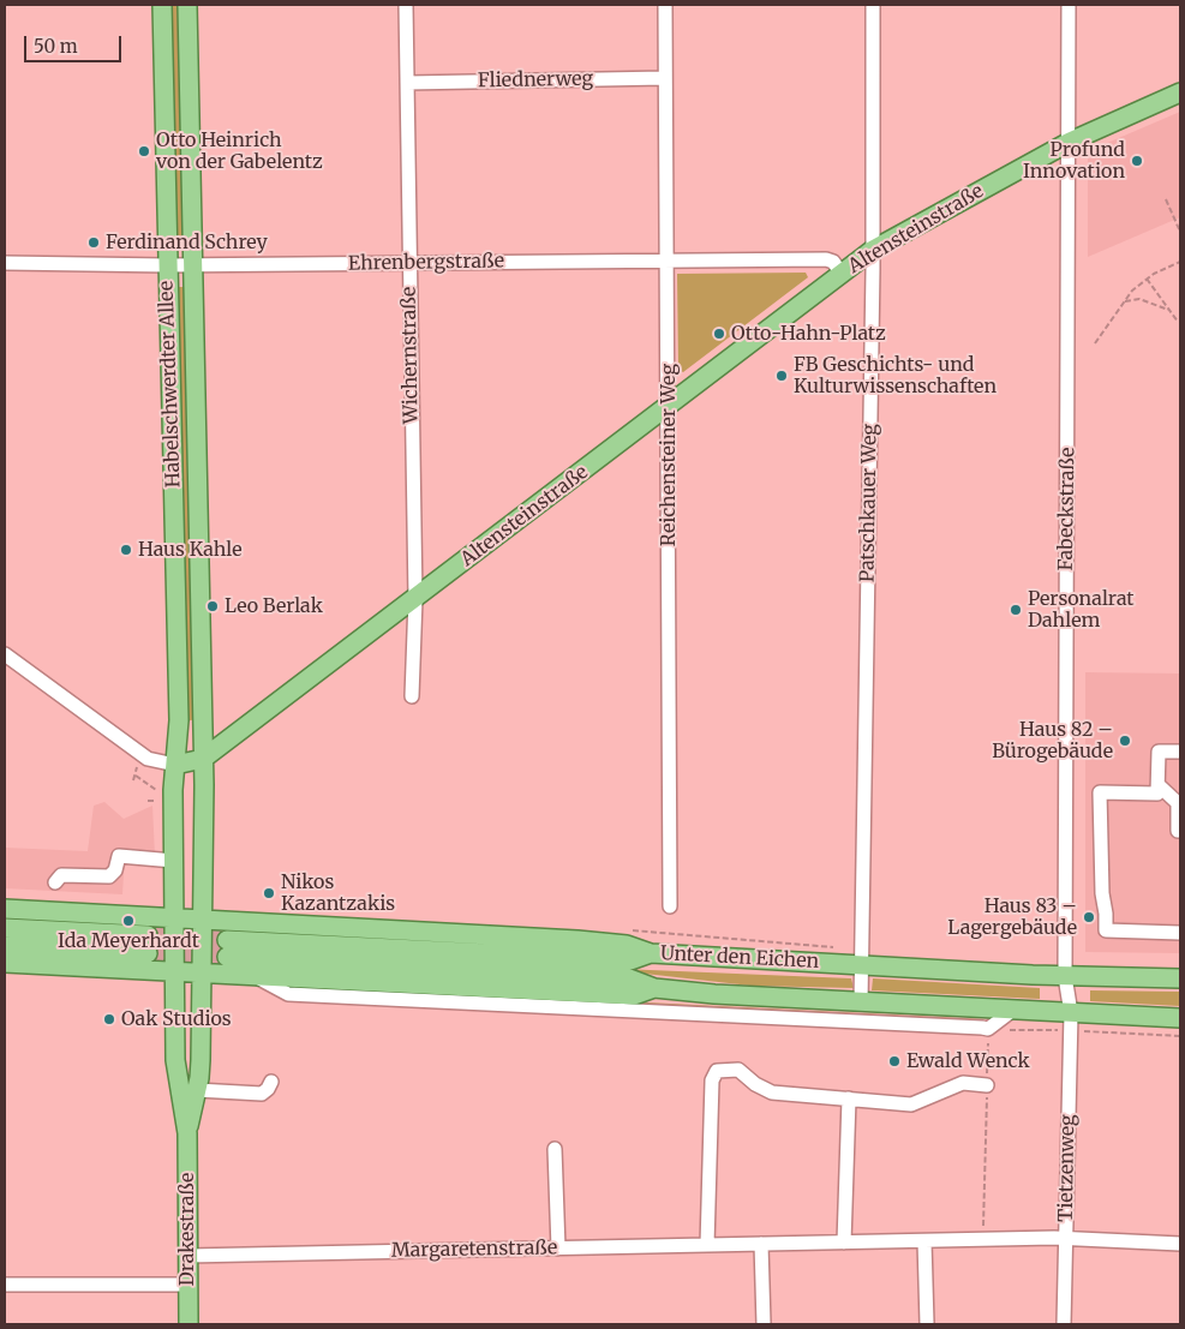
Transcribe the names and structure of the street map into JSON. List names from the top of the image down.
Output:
{
  "streets": {
    "main road": [
      "Altensteinstraße",
      "Habelschwerdter Allee",
      "Unter den Eichen",
      "Drakestraße"
    ],
    "street": [
      "Fliednerweg",
      "Ehrenbergstraße",
      "Wichernstraße",
      "Reichensteiner Weg",
      "Patschkauer Weg",
      "Fabeckstraße",
      "Tietzenweg",
      "Margaretenstraße"
    ]
  },
  "crossings": [
    ["Fliednerweg", "Wichernstraße"],
    ["Fliednerweg", "Reichensteiner Weg"],
    ["Altensteinstraße", "Ehrenbergstraße"],
    ["Altensteinstraße", "Wichernstraße"],
    ["Altensteinstraße", "Habelschwerdter Allee"],
    ["Altensteinstraße", "Reichensteiner Weg"],
    ["Altensteinstraße", "Patschkauer Weg"],
    ["Altensteinstraße", "Fabeckstraße"],
    ["Ehrenbergstraße", "Wichernstraße"],
    ["Ehrenbergstraße", "Habelschwerdter Allee"],
    ["Ehrenbergstraße", "Reichensteiner Weg"],
    ["Habelschwerdter Allee", "Drakestraße"],
    ["Patschkauer Weg", "Unter den Eichen"],
    ["Fabeckstraße", "Unter den Eichen"],
    ["Fabeckstraße", "Tietzenweg"],
    ["Unter den Eichen", "Tietzenweg"],
    ["Tietzenweg", "Margaretenstraße"],
    ["Drakestraße", "Margaretenstraße"]
  ],
  "places": [
    "Otto Heinrich von der Gabelentz",
    "Profund Innovation",
    "Ferdinand Schrey",
    "Otto-Hahn-Platz",
    "FB Geschichts- und Kulturwissenschaften",
    "Haus Kahle",
    "Leo Berlak",
    "Personalrat Dahlem",
    "Haus 82 – Bürogebäude",
    "Nikos Kazantzakis",
    "Haus 83 – Lagergebäude",
    "Ida Meyerhardt",
    "Oak Studios",
    "Ewald Wenck"
  ],
  "scale_bar": "50 m"
}
